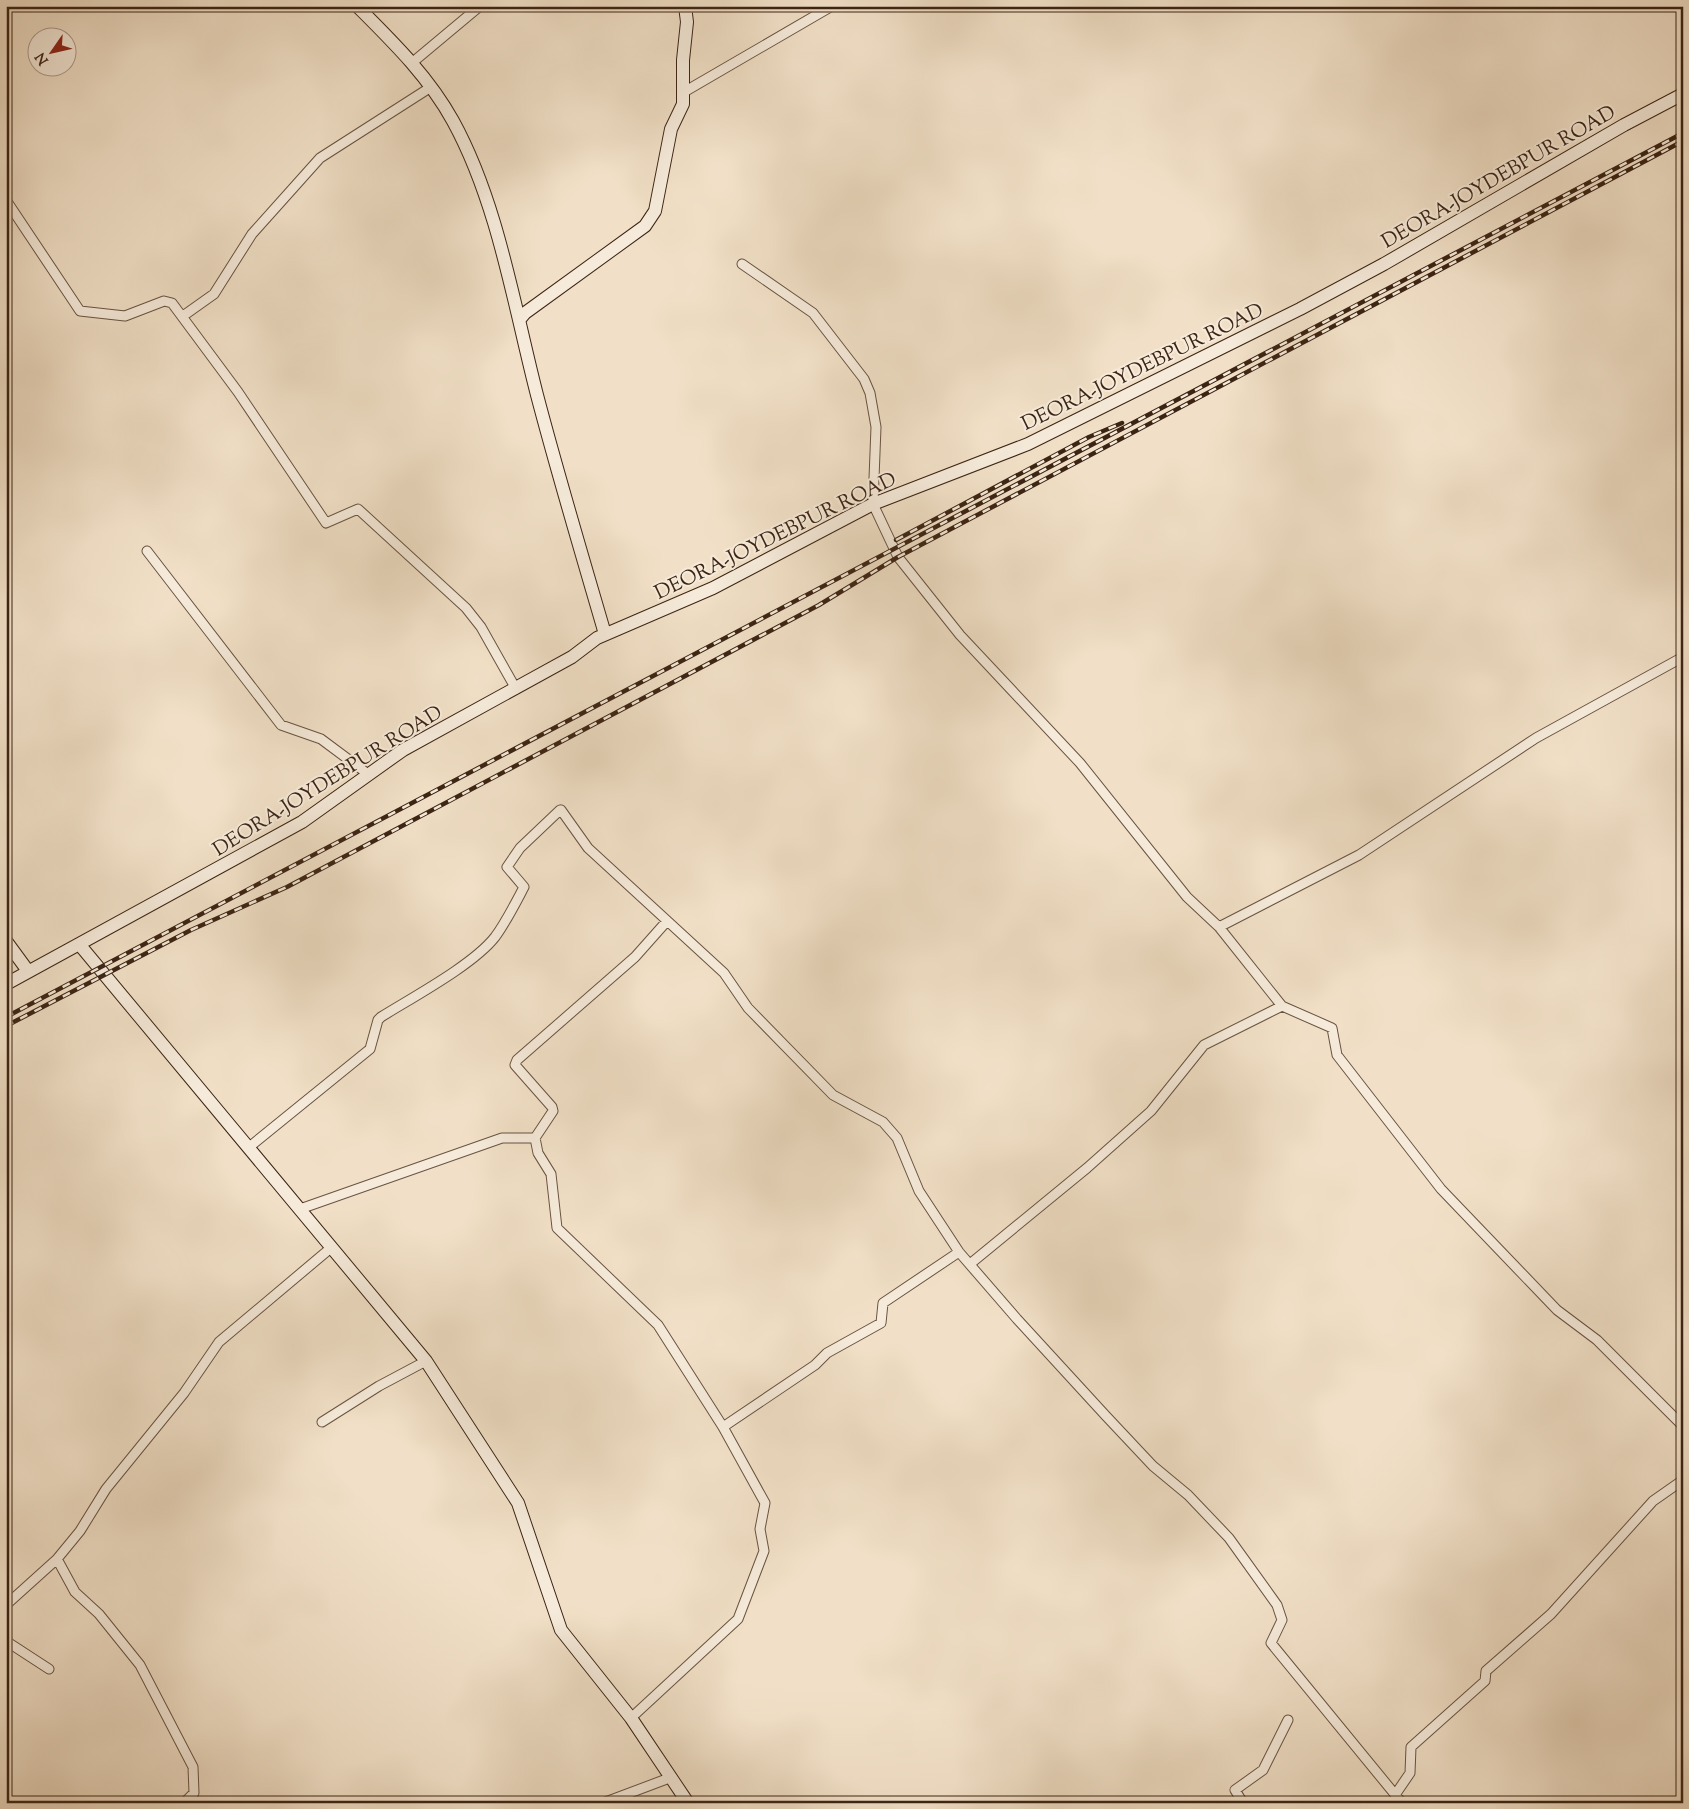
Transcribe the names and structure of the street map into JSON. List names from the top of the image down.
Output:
{
  "streets": {
    "street": ["DEORA-JOYDEBPUR ROAD"]
  },
  "north": "bottom left"
}
